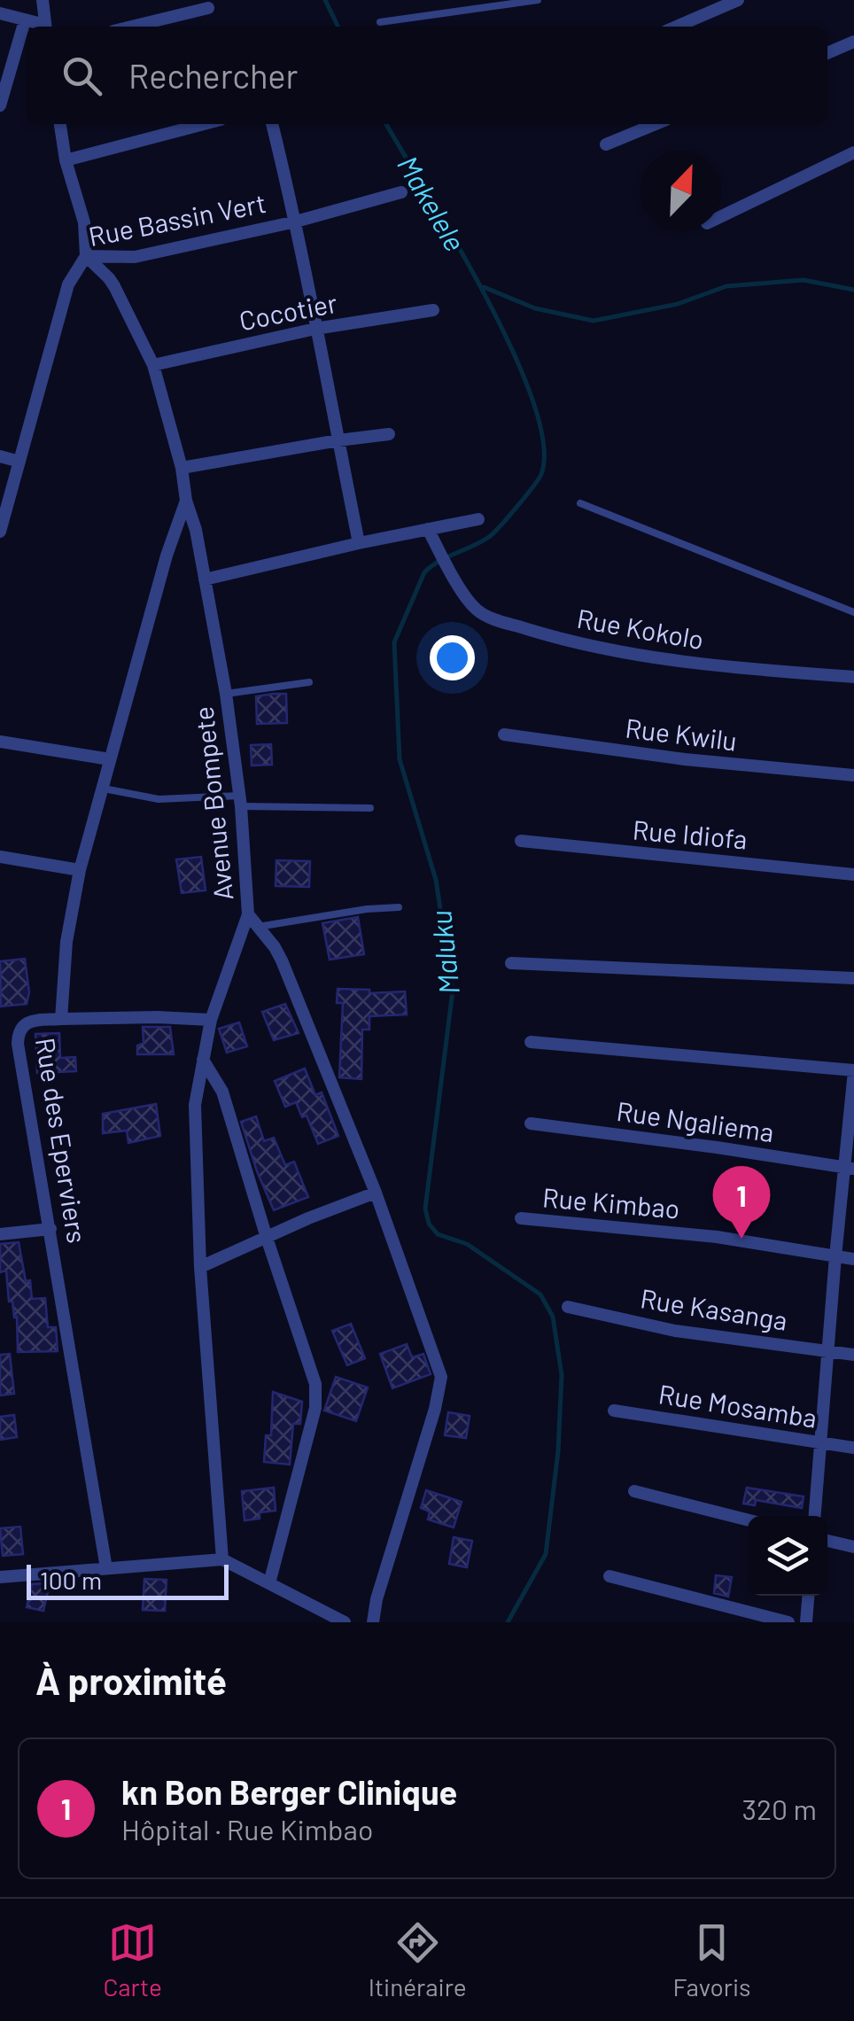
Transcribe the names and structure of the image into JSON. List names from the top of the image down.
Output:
{
  "streets": {
    "street": [
      "Rue Bassin Vert",
      "Cocotier",
      "Rue Kokolo",
      "Rue Kwilu",
      "Avenue Bompete",
      "Rue Idiofa",
      "Rue Ngaliema",
      "Rue des Eperviers",
      "Rue Kimbao",
      "Rue Kasanga",
      "Rue Mosamba"
    ]
  },
  "crossings": [
    ["Rue Bassin Vert", "Avenue Bompete"],
    ["Cocotier", "Avenue Bompete"],
    ["Avenue Bompete", "Rue des Eperviers"]
  ],
  "water": ["Makelele", "Maluku"],
  "scale_bar": "100 m",
  "north": "top right",
  "page": {
    "search": "Rechercher",
    "pins": "1",
    "scale": "100 m",
    "heading": "À proximité",
    "list": [
      {
        "mark": "1",
        "name": "kn Bon Berger Clinique",
        "note": "Hôpital · Rue Kimbao",
        "value": "320 m"
      }
    ],
    "nav": ["Carte", "Itinéraire", "Favoris"]
  }
}
